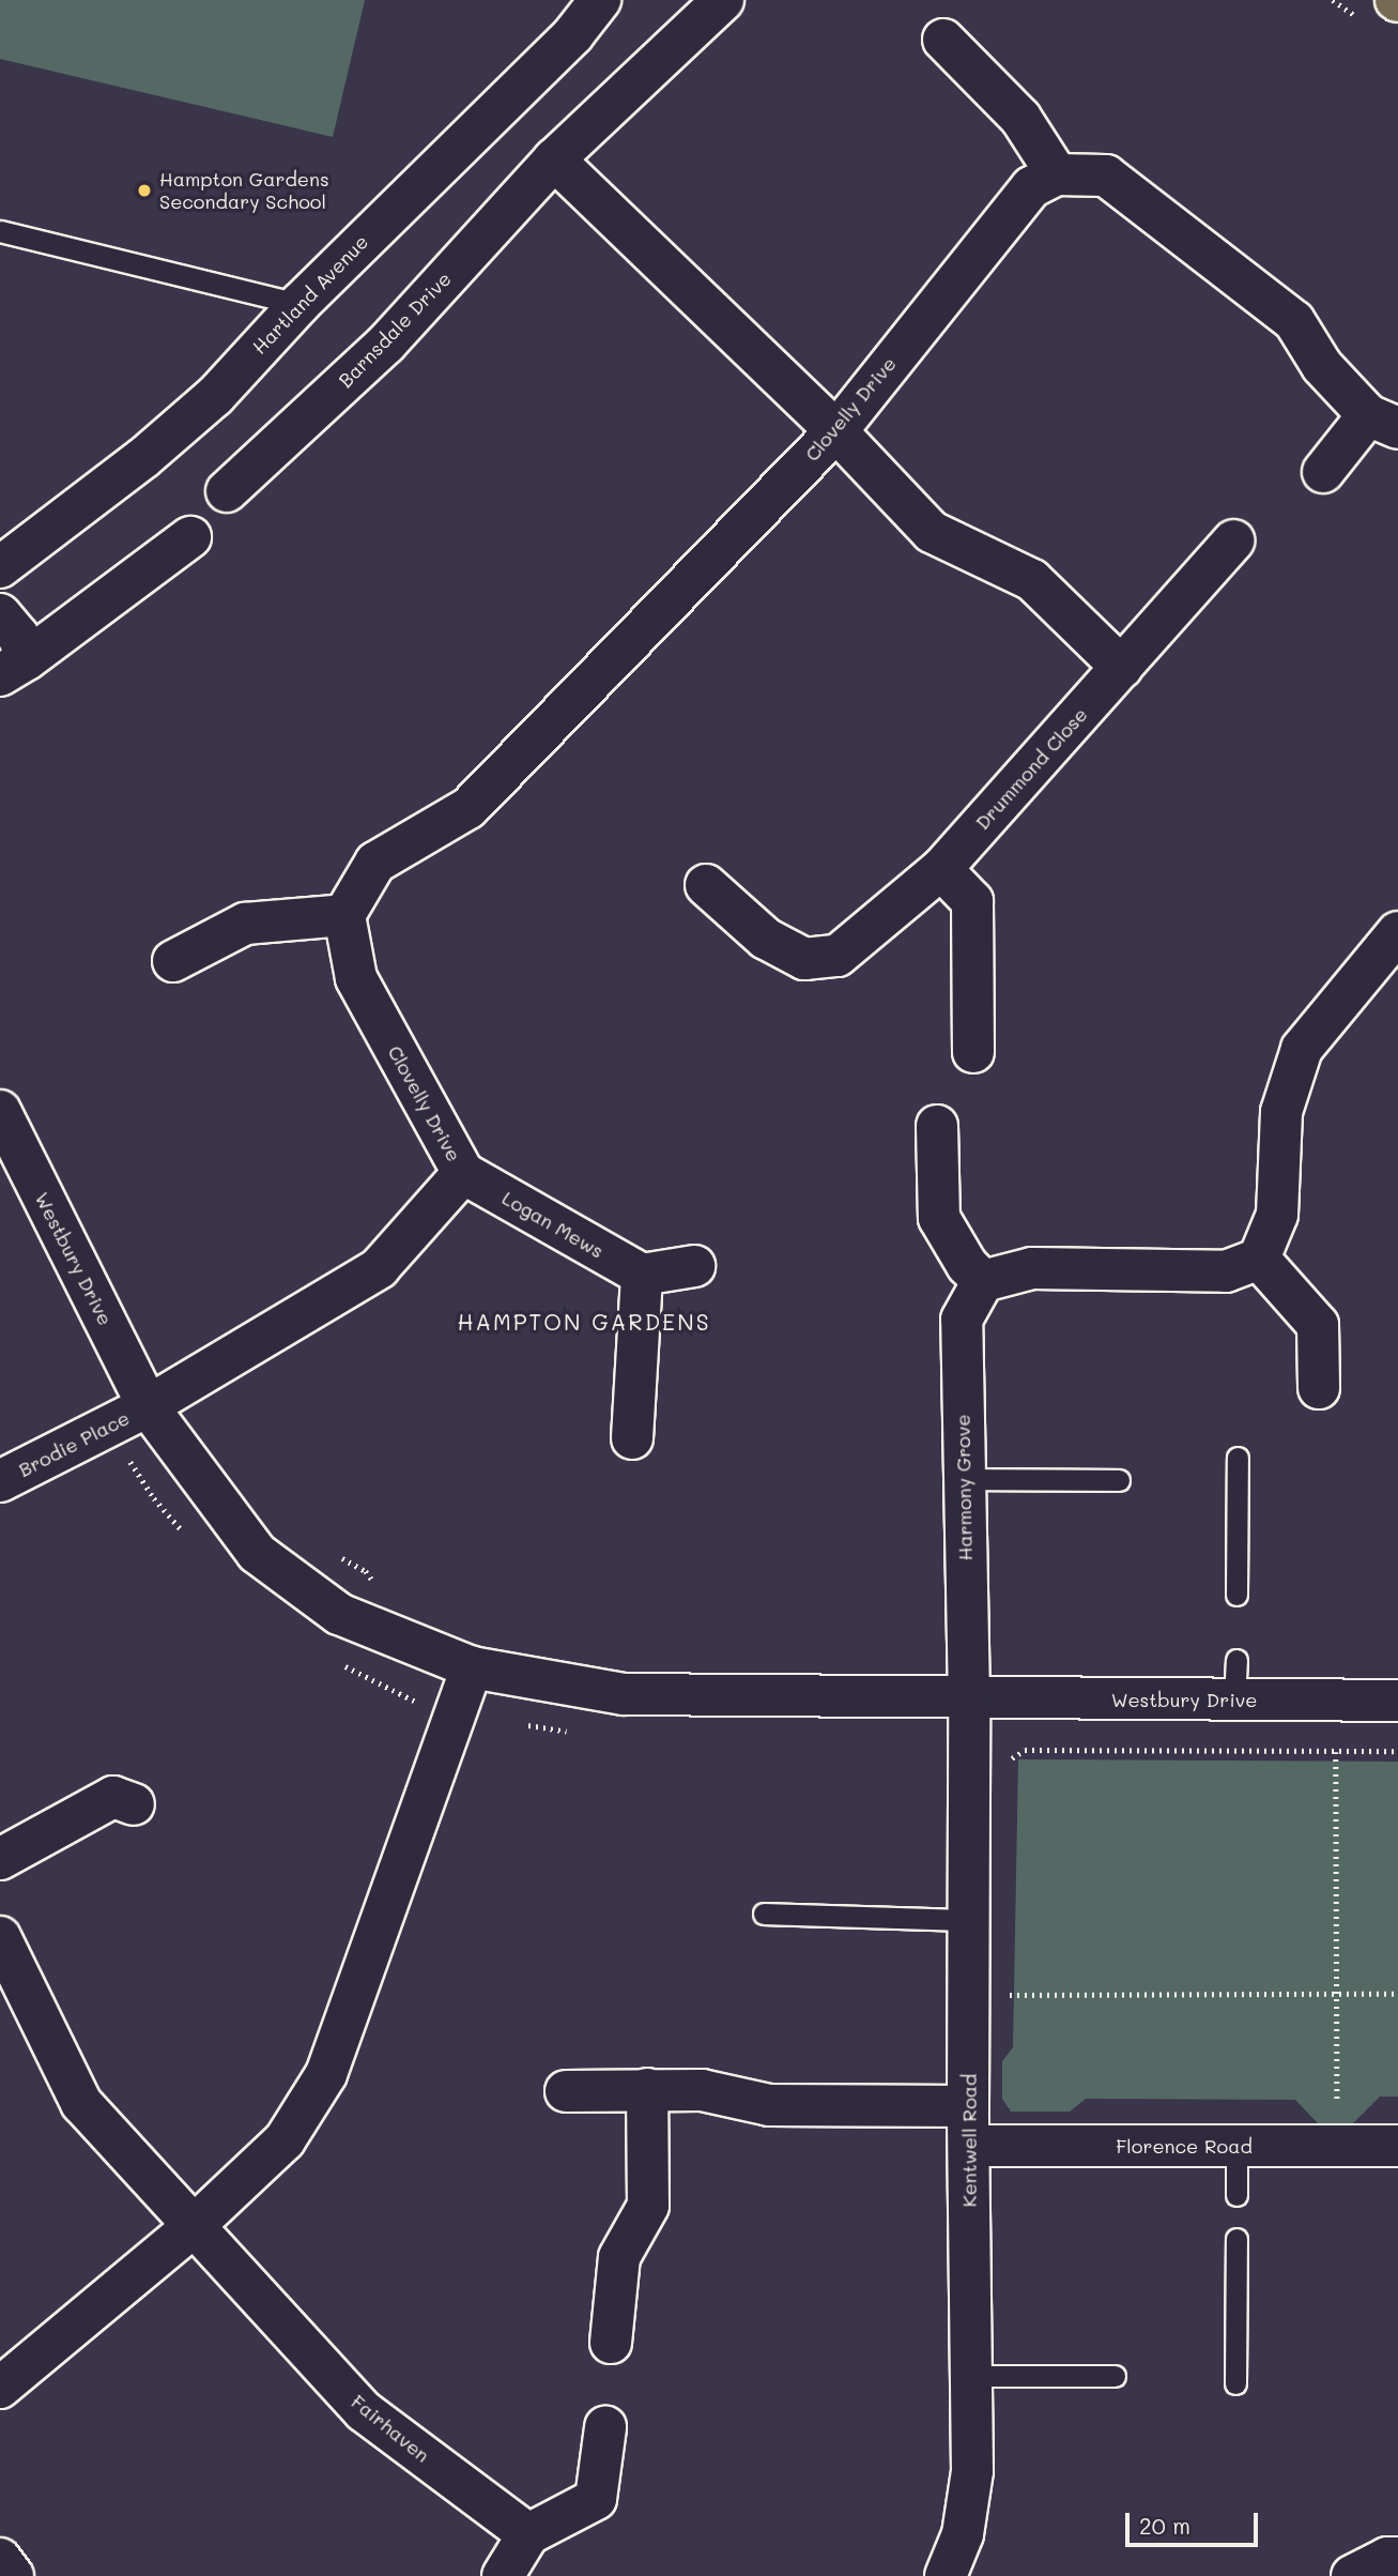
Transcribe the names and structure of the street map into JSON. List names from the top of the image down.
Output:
{
  "streets": {
    "street": [
      "Hartland Avenue",
      "Barnsdale Drive",
      "Clovelly Drive",
      "Drummond Close",
      "Logan Mews",
      "Westbury Drive",
      "Brodie Place",
      "Harmony Grove",
      "Kentwell Road",
      "Florence Road",
      "Fairhaven"
    ]
  },
  "crossings": [
    ["Clovelly Drive", "Logan Mews"],
    ["Clovelly Drive", "Westbury Drive"],
    ["Clovelly Drive", "Brodie Place"],
    ["Westbury Drive", "Brodie Place"],
    ["Westbury Drive", "Harmony Grove"],
    ["Westbury Drive", "Kentwell Road"],
    ["Harmony Grove", "Kentwell Road"],
    ["Kentwell Road", "Florence Road"]
  ],
  "districts": ["HAMPTON GARDENS"],
  "places": ["Hampton Gardens Secondary School"],
  "scale_bar": "20 m"
}
